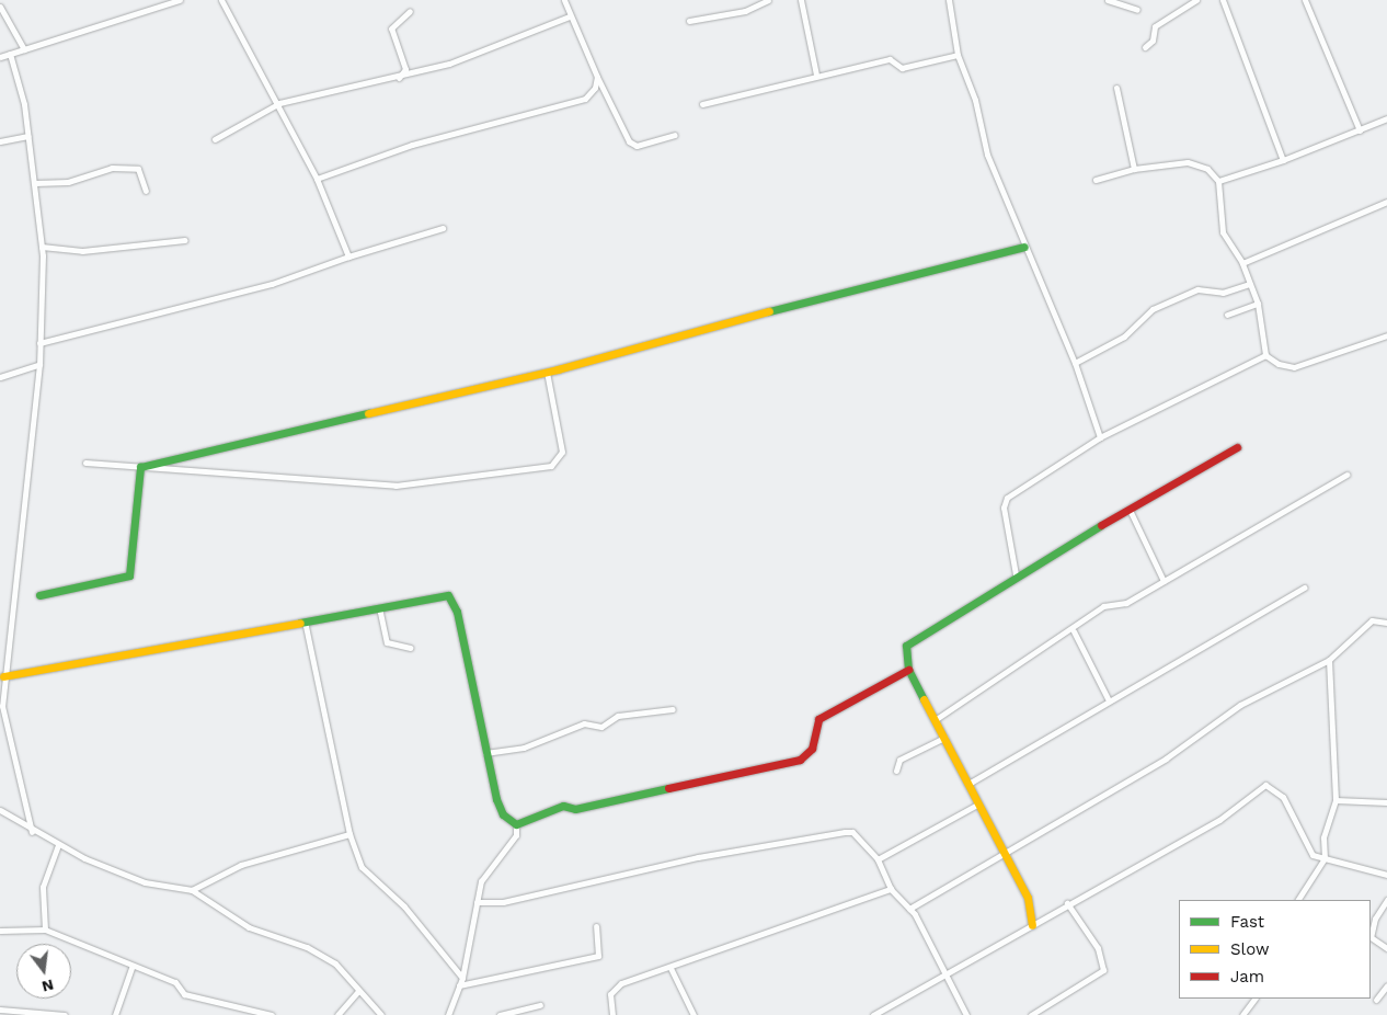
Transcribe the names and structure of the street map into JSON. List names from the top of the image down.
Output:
{
  "legend": ["Fast", "Slow", "Jam"],
  "north": "bottom"
}
